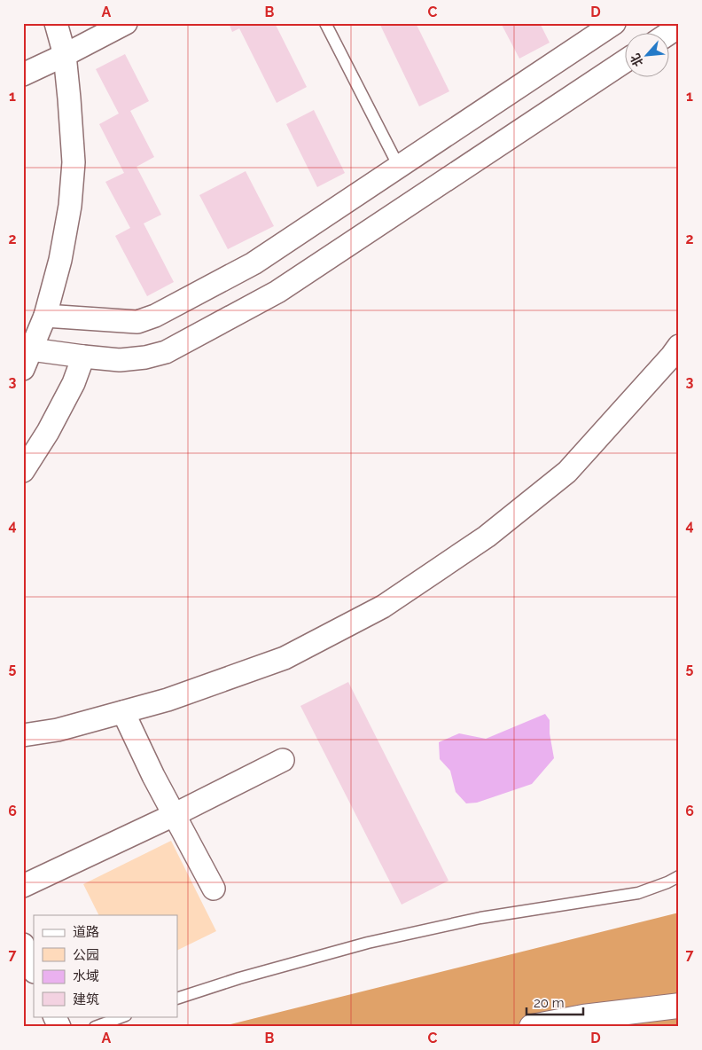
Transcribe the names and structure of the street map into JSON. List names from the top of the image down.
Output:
{
  "legend": [
    "道路",
    "公园",
    "水域",
    "建筑"
  ],
  "scale_bar": "20 m",
  "north": "bottom left",
  "grid": {
    "columns": [
      "A",
      "B",
      "C",
      "D"
    ],
    "rows": [
      "1",
      "2",
      "3",
      "4",
      "5",
      "6",
      "7"
    ]
  }
}
